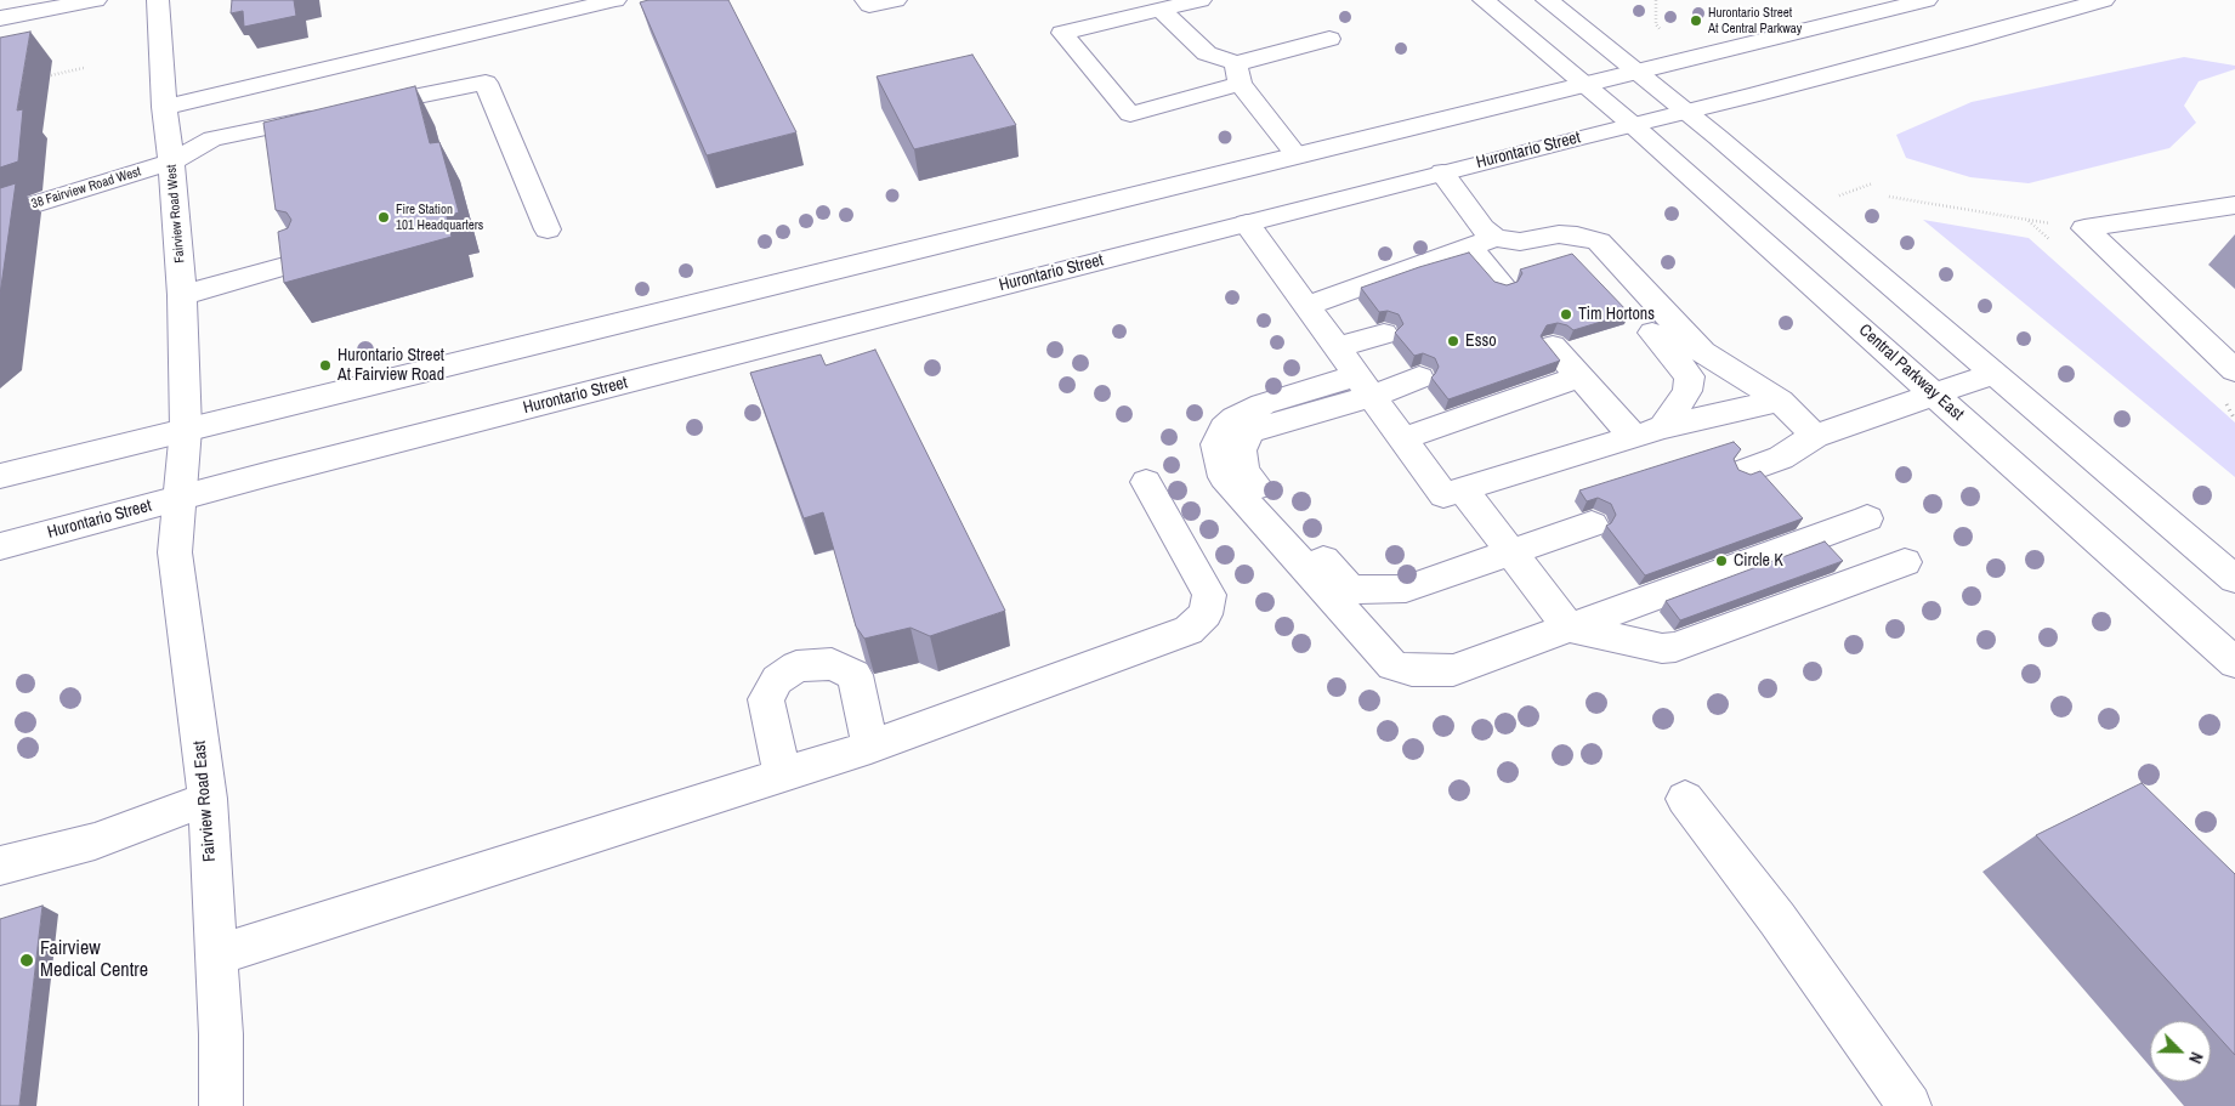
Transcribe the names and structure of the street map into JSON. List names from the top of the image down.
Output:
{
  "streets": {
    "main road": [
      "Hurontario Street",
      "38 Fairview Road West",
      "Fairview Road West",
      "Central Parkway East",
      "Fairview Road East"
    ]
  },
  "crossings": [
    ["Hurontario Street", "Central Parkway East"],
    ["Hurontario Street", "Fairview Road East"],
    ["38 Fairview Road West", "Fairview Road West"],
    ["Fairview Road West", "Fairview Road East"]
  ],
  "places": [
    "Hurontario Street At Central Parkway",
    "Fire Station 101 Headquarters",
    "Tim Hortons",
    "Esso",
    "Hurontario Street At Fairview Road",
    "Circle K",
    "Fairview Medical Centre"
  ],
  "north": "bottom right"
}
